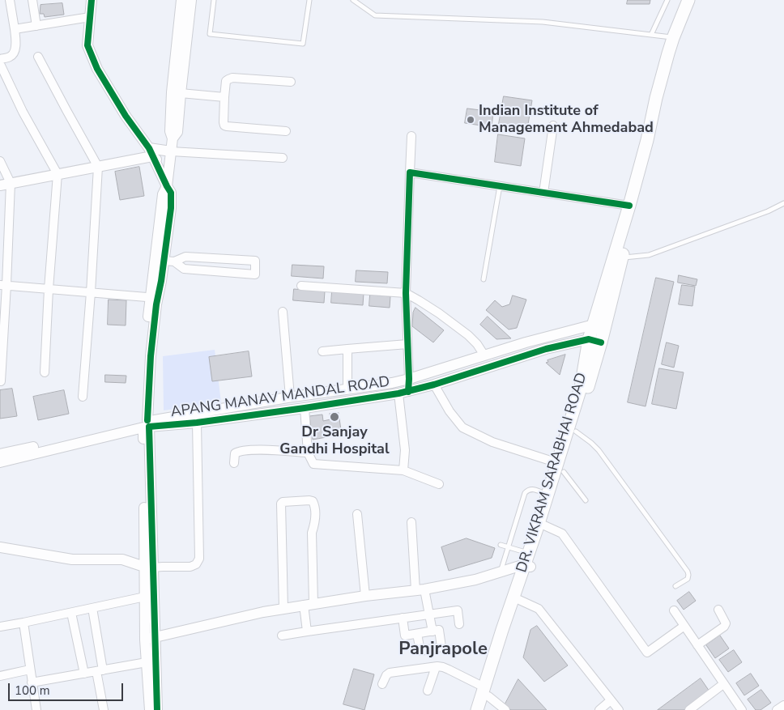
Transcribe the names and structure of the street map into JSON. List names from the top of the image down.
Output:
{
  "streets": {
    "main road": ["DR. VIKRAM SARABHAI ROAD"],
    "street": ["APANG MANAV MANDAL ROAD"]
  },
  "crossings": [
    ["APANG MANAV MANDAL ROAD", "DR. VIKRAM SARABHAI ROAD"]
  ],
  "districts": ["Panjrapole"],
  "places": ["Indian Institute of Management Ahmedabad", "Dr Sanjay Gandhi Hospital"],
  "scale_bar": "100 m"
}
